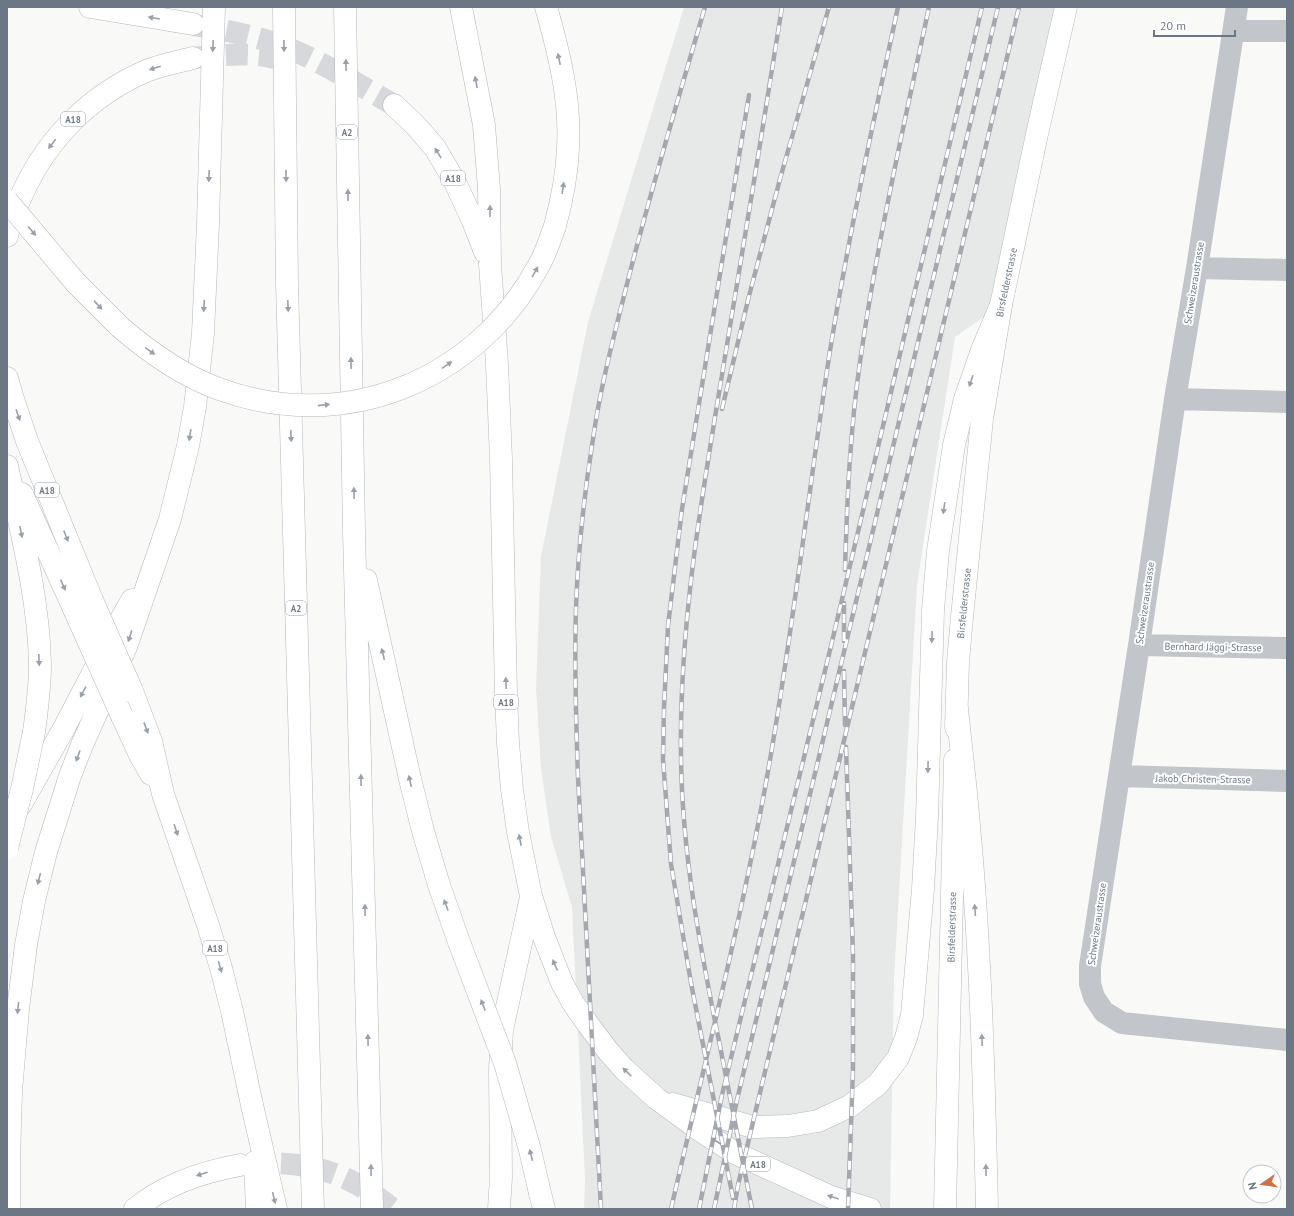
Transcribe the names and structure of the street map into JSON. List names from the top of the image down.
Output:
{
  "streets": {
    "main road": ["A18", "A2", "Birsfelderstrasse"],
    "street": ["Schweizeraustrasse", "Bernhard Jäggi-Strasse", "Jakob Christen-Strasse"]
  },
  "crossings": [
    ["Schweizeraustrasse", "Bernhard Jäggi-Strasse"],
    ["Schweizeraustrasse", "Jakob Christen-Strasse"]
  ],
  "scale_bar": "20 m",
  "north": "left"
}
